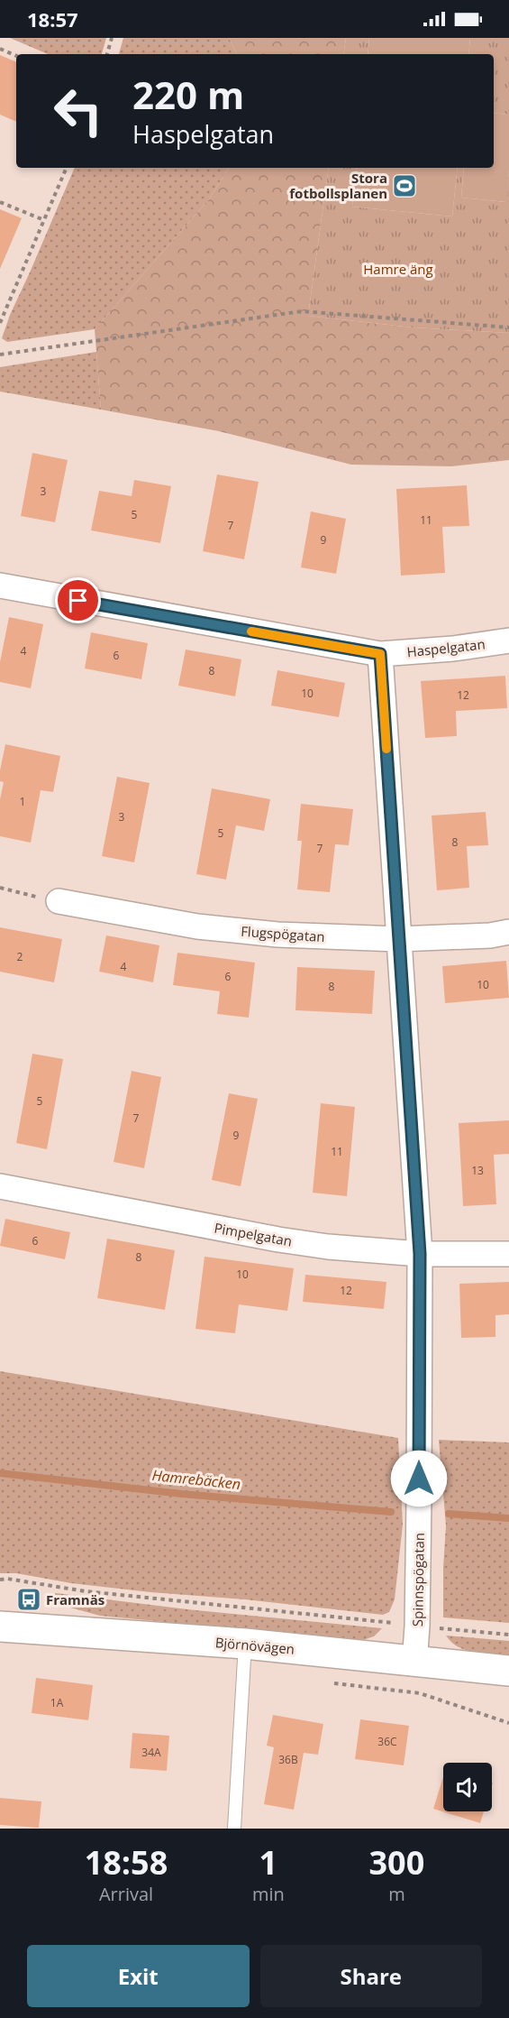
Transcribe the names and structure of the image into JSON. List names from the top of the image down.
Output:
{
  "streets": {
    "main road": ["Björnövägen"],
    "street": [
      "Haspelgatan",
      "Flugspögatan",
      "Pimpelgatan",
      "Spinnspögatan"
    ]
  },
  "crossings": [
    ["Haspelgatan", "Spinnspögatan"],
    ["Flugspögatan", "Spinnspögatan"],
    ["Pimpelgatan", "Spinnspögatan"],
    ["Spinnspögatan", "Björnövägen"]
  ],
  "water": ["Hamrebäcken"],
  "parks": ["Hamre äng"],
  "places": {
    "sports": ["Stora fotbollsplanen"],
    "bus stop": ["Framnäs"]
  },
  "house_numbers": [
    "3",
    "5",
    "11",
    "7",
    "9",
    "4",
    "6",
    "8",
    "10",
    "12",
    "1",
    "3",
    "5",
    "8",
    "7",
    "2",
    "4",
    "6",
    "10",
    "8",
    "5",
    "7",
    "9",
    "11",
    "13",
    "6",
    "8",
    "10",
    "12",
    "1A",
    "36C",
    "34A",
    "36B"
  ],
  "page": {
    "status": "18:57",
    "turn": ["220 m", "Haspelgatan"],
    "eta": [
      "18:58",
      "Arrival",
      "1",
      "min",
      "300",
      "m"
    ],
    "buttons": ["Exit", "Share"]
  }
}
